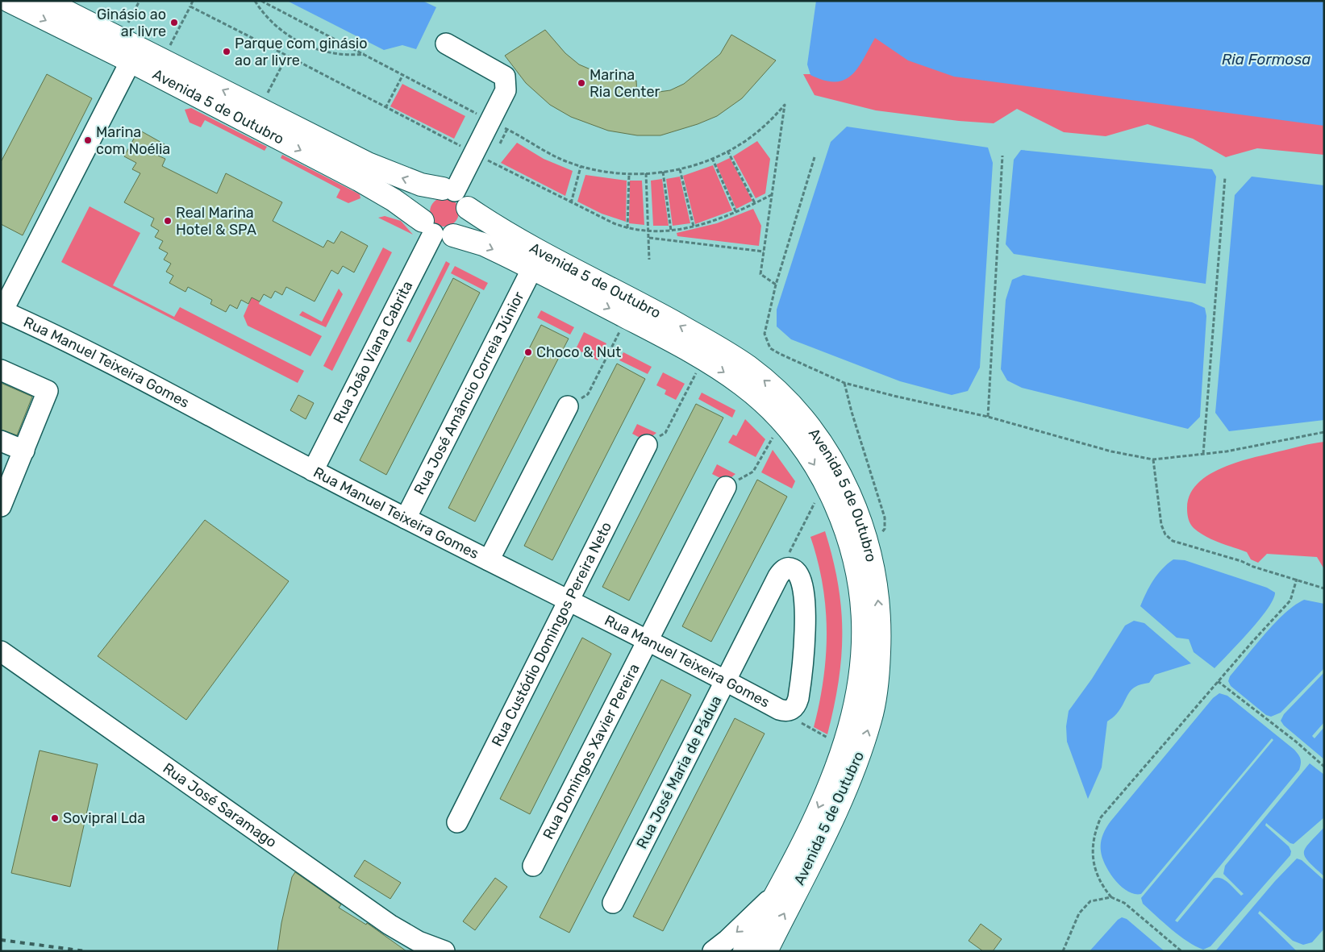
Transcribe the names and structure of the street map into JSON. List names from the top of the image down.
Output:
{
  "streets": {
    "main road": ["Avenida 5 de Outubro"],
    "street": [
      "Rua João Viana Cabrita",
      "Rua Manuel Teixeira Gomes",
      "Rua José Amâncio Correia Júnior",
      "Rua Custódio Domingos Pereira Neto",
      "Rua Domingos Xavier Pereira",
      "Rua José Maria de Pádua",
      "Rua José Saramago"
    ]
  },
  "crossings": [
    ["Avenida 5 de Outubro", "Rua João Viana Cabrita"],
    ["Avenida 5 de Outubro", "Rua José Amâncio Correia Júnior"],
    ["Rua João Viana Cabrita", "Rua Manuel Teixeira Gomes"],
    ["Rua Manuel Teixeira Gomes", "Rua José Amâncio Correia Júnior"],
    ["Rua Manuel Teixeira Gomes", "Rua Custódio Domingos Pereira Neto"],
    ["Rua Manuel Teixeira Gomes", "Rua Domingos Xavier Pereira"],
    ["Rua Manuel Teixeira Gomes", "Rua José Maria de Pádua"]
  ],
  "water": ["Ria Formosa"],
  "places": [
    "Ginásio ao ar livre",
    "Parque com ginásio ao ar livre",
    "Marina Ria Center",
    "Marina com Noélia",
    "Real Marina Hotel & SPA",
    "Choco & Nut",
    "Sovipral Lda"
  ]
}
